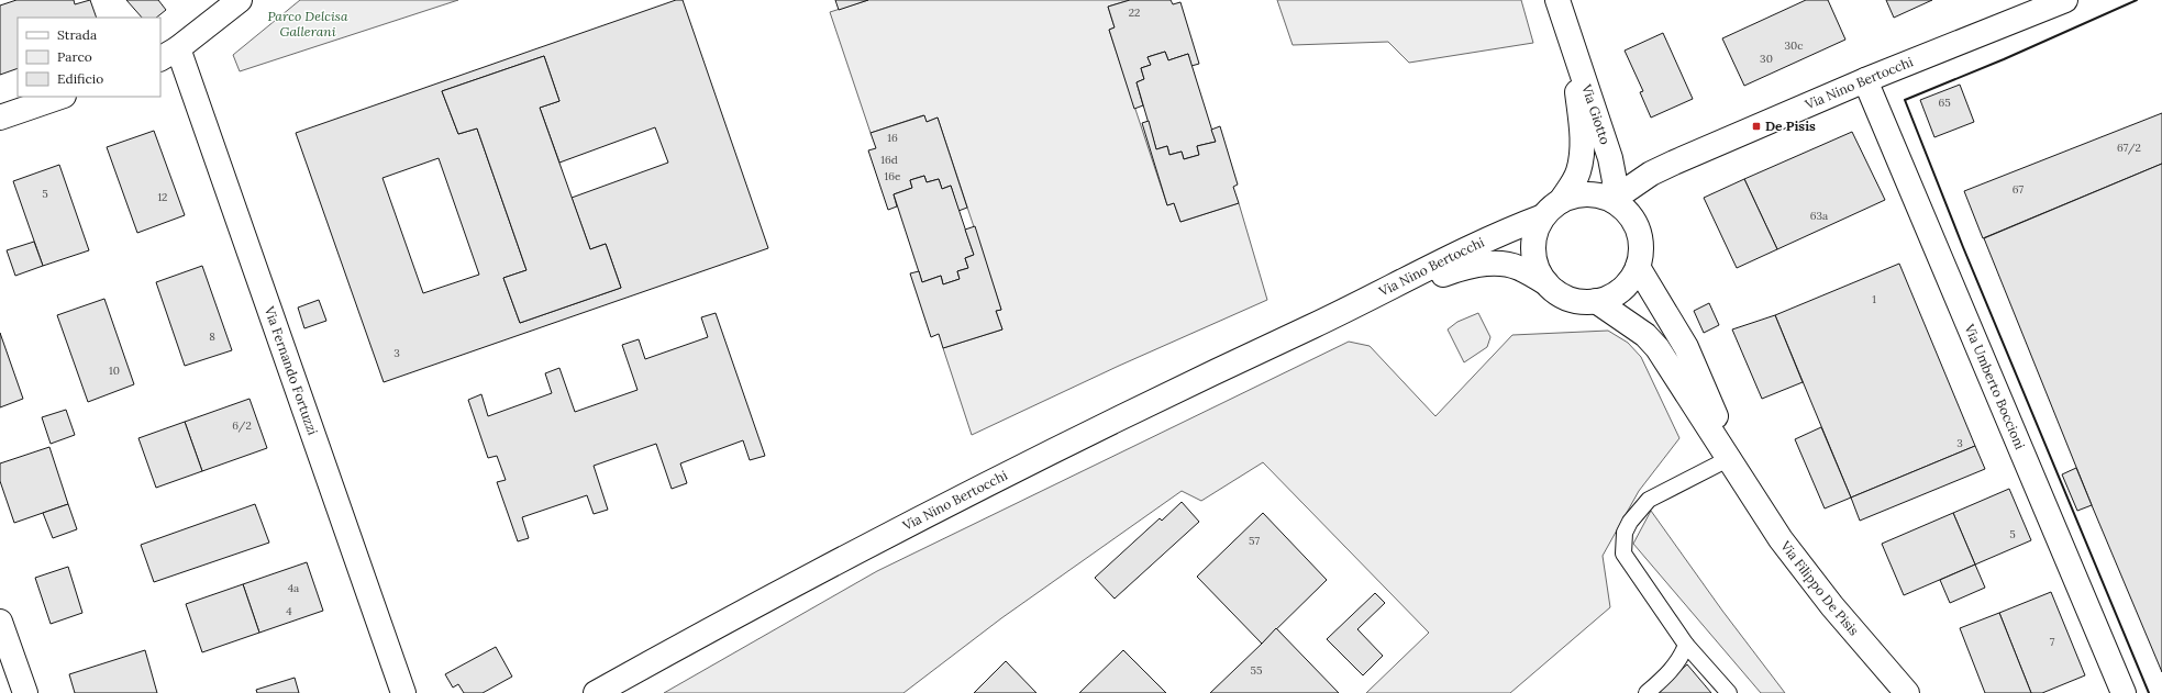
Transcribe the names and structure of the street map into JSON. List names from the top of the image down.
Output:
{
  "streets": {
    "street": [
      "Via Nino Bertocchi",
      "Via Giotto",
      "Via Fernando Fortuzzi",
      "Via Umberto Boccioni",
      "Via Filippo De Pisis"
    ]
  },
  "crossings": [
    ["Via Nino Bertocchi", "Via Giotto"],
    ["Via Nino Bertocchi", "Via Umberto Boccioni"],
    ["Via Nino Bertocchi", "Via Filippo De Pisis"],
    ["Via Giotto", "Via Filippo De Pisis"]
  ],
  "parks": ["Parco Delcisa Gallerani"],
  "places": {
    "transit": ["De Pisis"]
  },
  "house_numbers": [
    "22",
    "30c",
    "30",
    "65",
    "16",
    "67/2",
    "16d",
    "16e",
    "67",
    "5",
    "12",
    "63a",
    "1",
    "8",
    "3",
    "10",
    "6/2",
    "3",
    "5",
    "57",
    "4a",
    "4",
    "7",
    "55"
  ],
  "legend": ["Strada", "Parco", "Edificio"]
}
